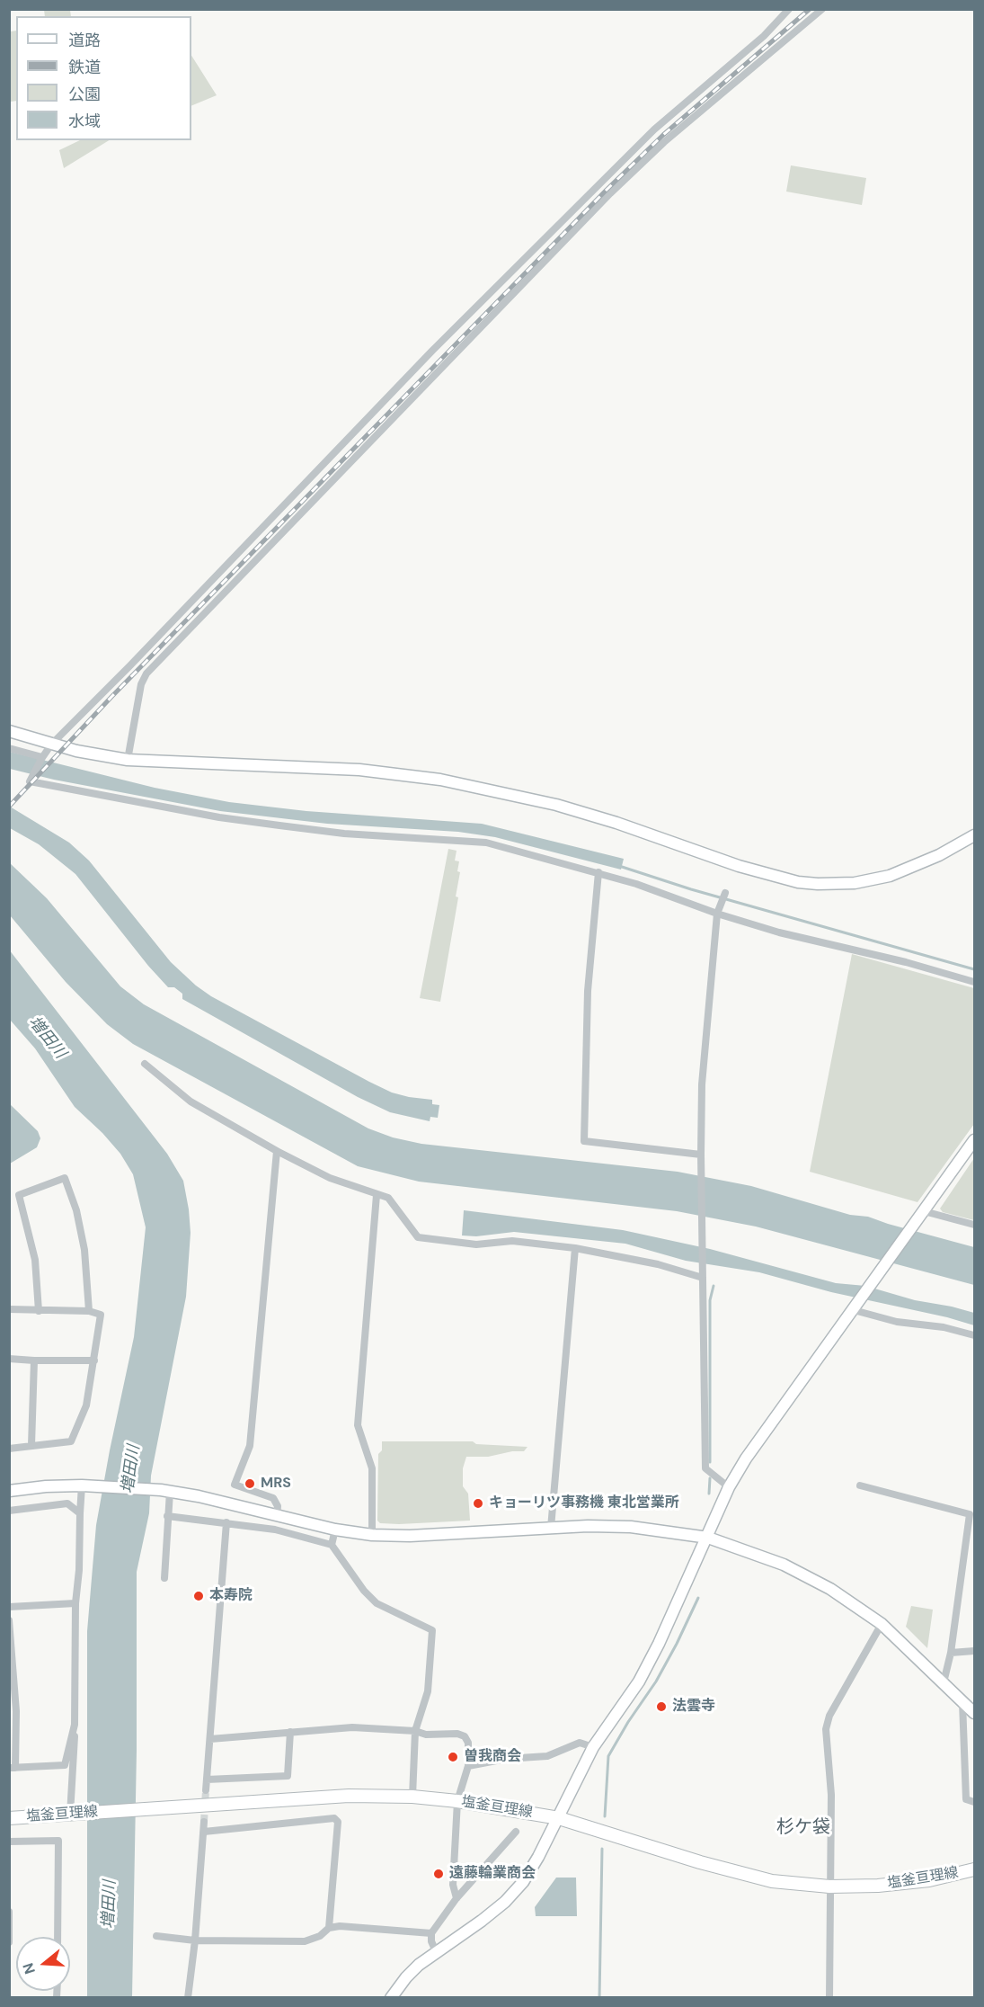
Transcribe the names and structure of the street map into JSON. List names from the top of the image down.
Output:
{
  "streets": {
    "main road": ["塩釜亘理線"]
  },
  "districts": ["杉ケ袋"],
  "water": ["増田川"],
  "places": [
    "MRS",
    "キョーリツ事務機 東北営業所",
    "本寿院",
    "法雲寺",
    "曽我商会",
    "遠藤輪業商会"
  ],
  "legend": [
    "道路",
    "鉄道",
    "公園",
    "水域"
  ],
  "north": "left"
}
